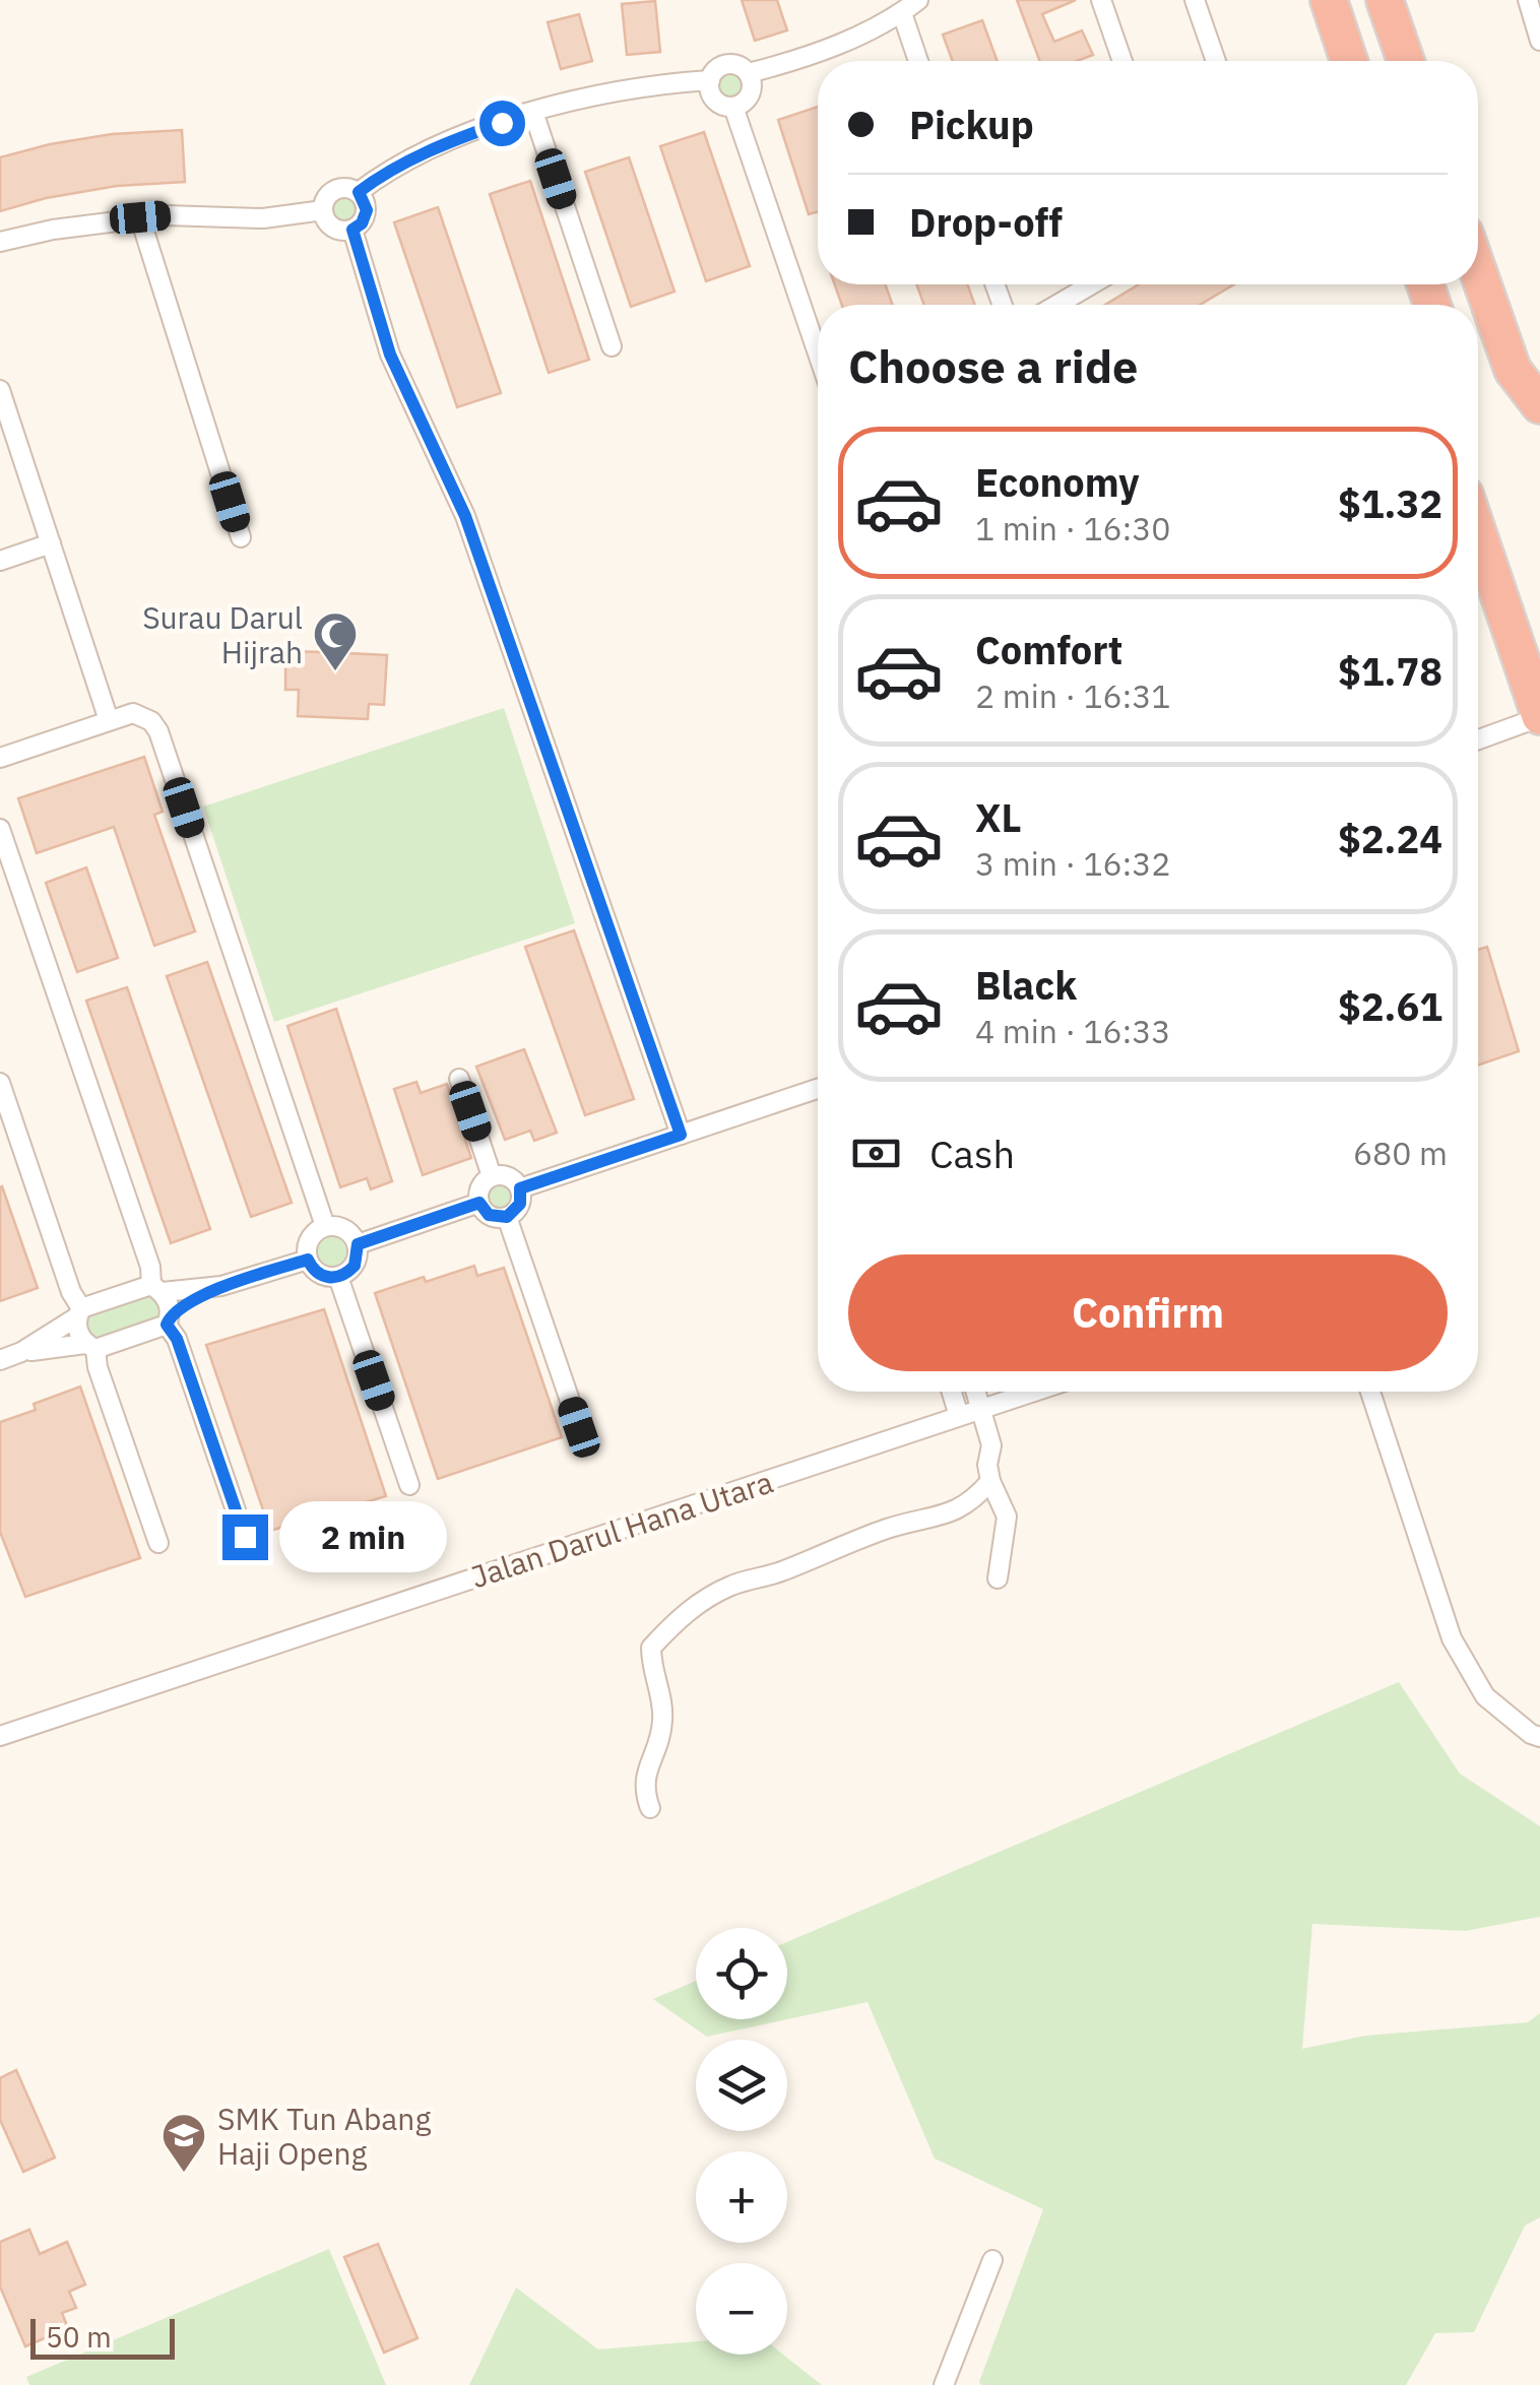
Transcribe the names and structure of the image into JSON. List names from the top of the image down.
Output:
{
  "streets": {
    "street": ["Jalan Darul Hana Utara"]
  },
  "places": {
    "mosque": ["Surau Darul Hijrah"],
    "school or university": ["SMK Tun Abang Haji Openg"]
  },
  "scale_bar": "50 m",
  "page": {
    "banner": ["Pickup", "Drop-off"],
    "heading": "Choose a ride",
    "list": [
      {
        "name": "Economy",
        "note": "1 min · 16:30",
        "value": "$1.32"
      },
      {
        "name": "Comfort",
        "note": "2 min · 16:31",
        "value": "$1.78"
      },
      {
        "name": "XL",
        "note": "3 min · 16:32",
        "value": "$2.24"
      },
      {
        "name": "Black",
        "note": "4 min · 16:33",
        "value": "$2.61"
      }
    ],
    "pay": ["Cash", "680 m"],
    "buttons": "Confirm",
    "bubble": "2 min",
    "map_buttons": ["+", "−"],
    "scale": "50 m"
  }
}
